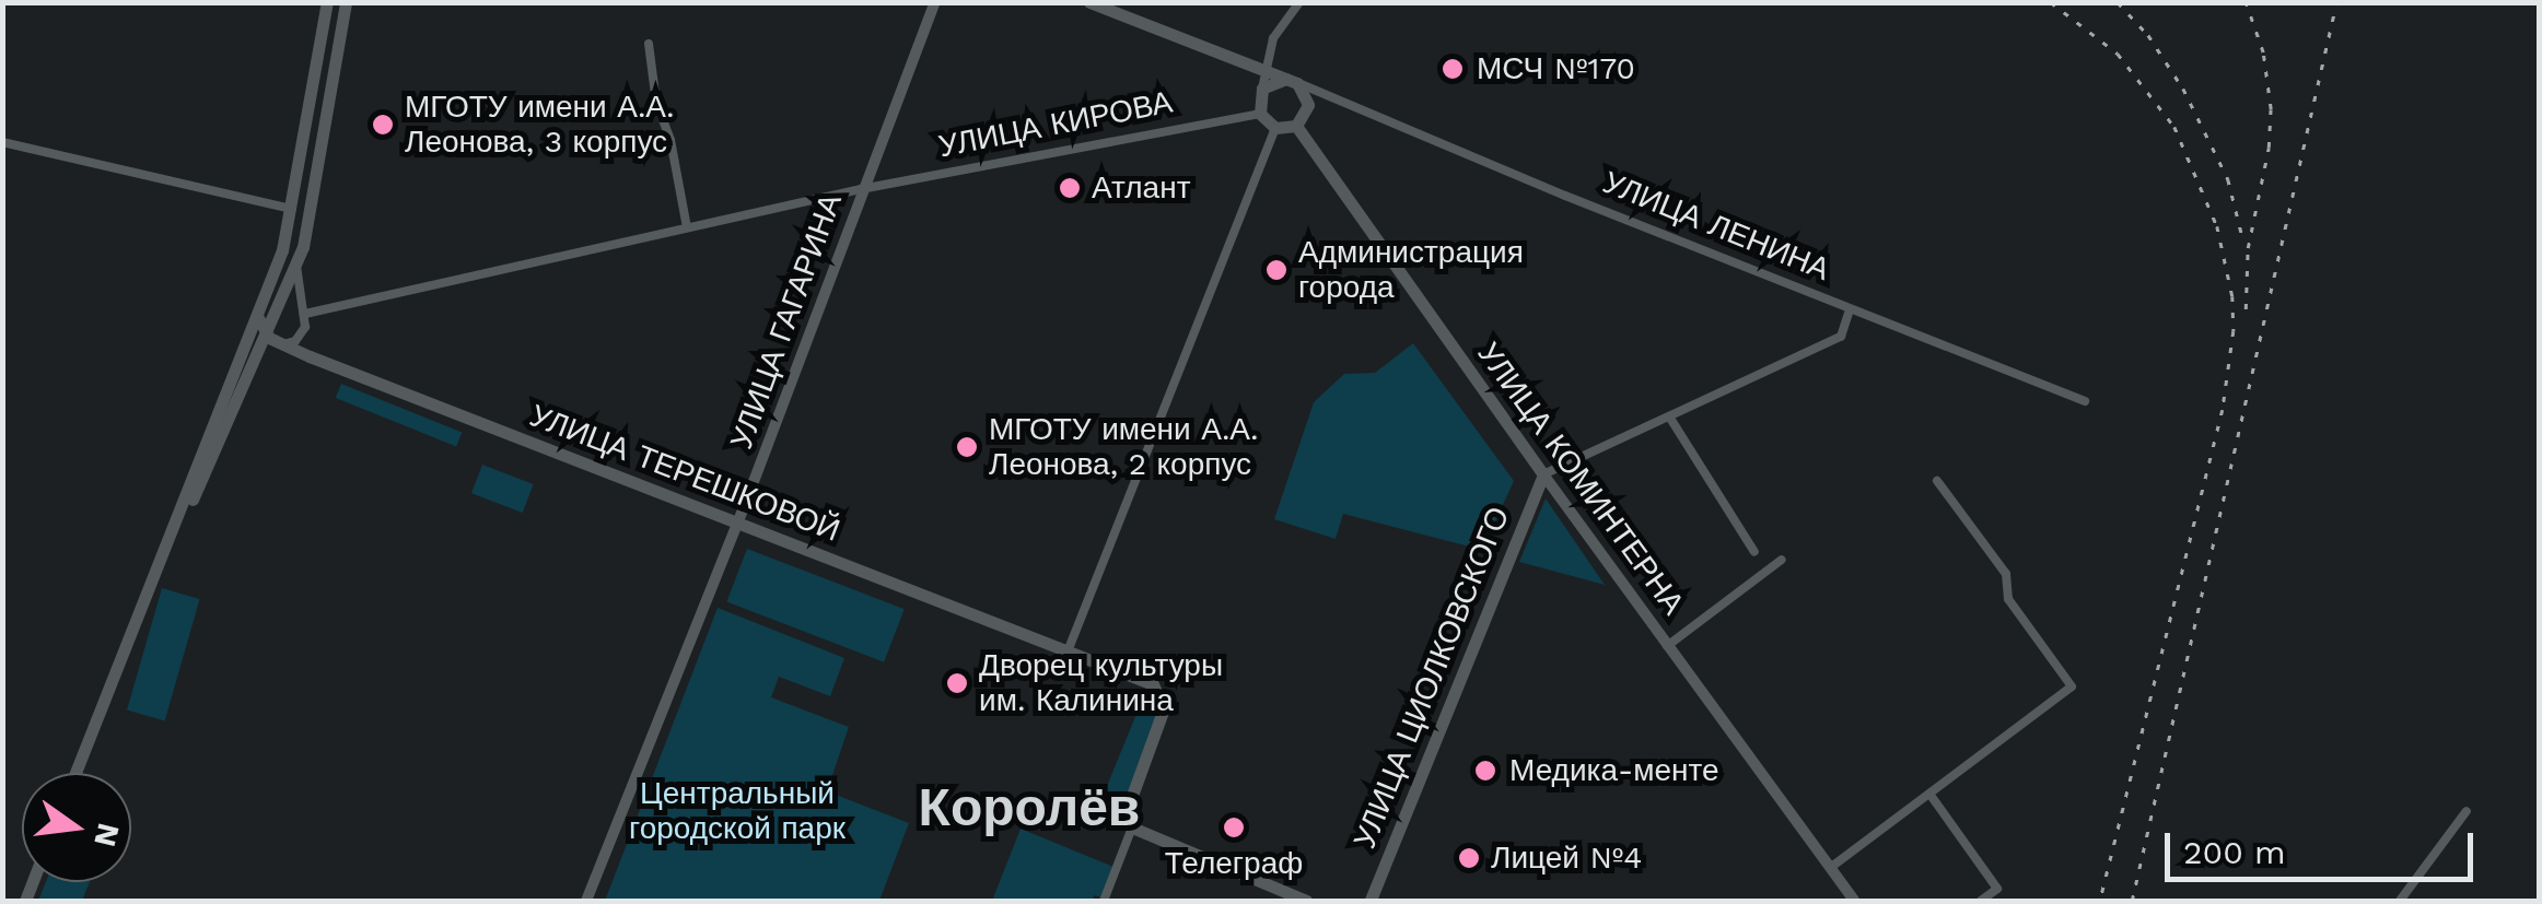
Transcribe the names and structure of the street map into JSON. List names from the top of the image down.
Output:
{
  "streets": {
    "main road": [
      "УЛИЦА ЛЕНИНА",
      "УЛИЦА ТЕРЕШКОВОЙ",
      "УЛИЦА КОМИНТЕРНА",
      "УЛИЦА ЦИОЛКОВСКОГО"
    ],
    "street": ["УЛИЦА КИРОВА", "УЛИЦА ГАГАРИНА"]
  },
  "crossings": [
    ["УЛИЦА КИРОВА", "УЛИЦА ЛЕНИНА"],
    ["УЛИЦА КИРОВА", "УЛИЦА ГАГАРИНА"],
    ["УЛИЦА КИРОВА", "УЛИЦА КОМИНТЕРНА"],
    ["УЛИЦА ЛЕНИНА", "УЛИЦА КОМИНТЕРНА"],
    ["УЛИЦА ГАГАРИНА", "УЛИЦА ТЕРЕШКОВОЙ"],
    ["УЛИЦА КОМИНТЕРНА", "УЛИЦА ЦИОЛКОВСКОГО"]
  ],
  "districts": ["Королёв"],
  "parks": ["Центральный городской парк"],
  "places": [
    "МСЧ №170",
    "МГОТУ имени А.А. Леонова, 3 корпус",
    "Атлант",
    "Администрация города",
    "МГОТУ имени А.А. Леонова, 2 корпус",
    "Дворец культуры им. Калинина",
    "Медика-менте",
    "Телеграф",
    "Лицей №4"
  ],
  "scale_bar": "200 m",
  "north": "right"
}
